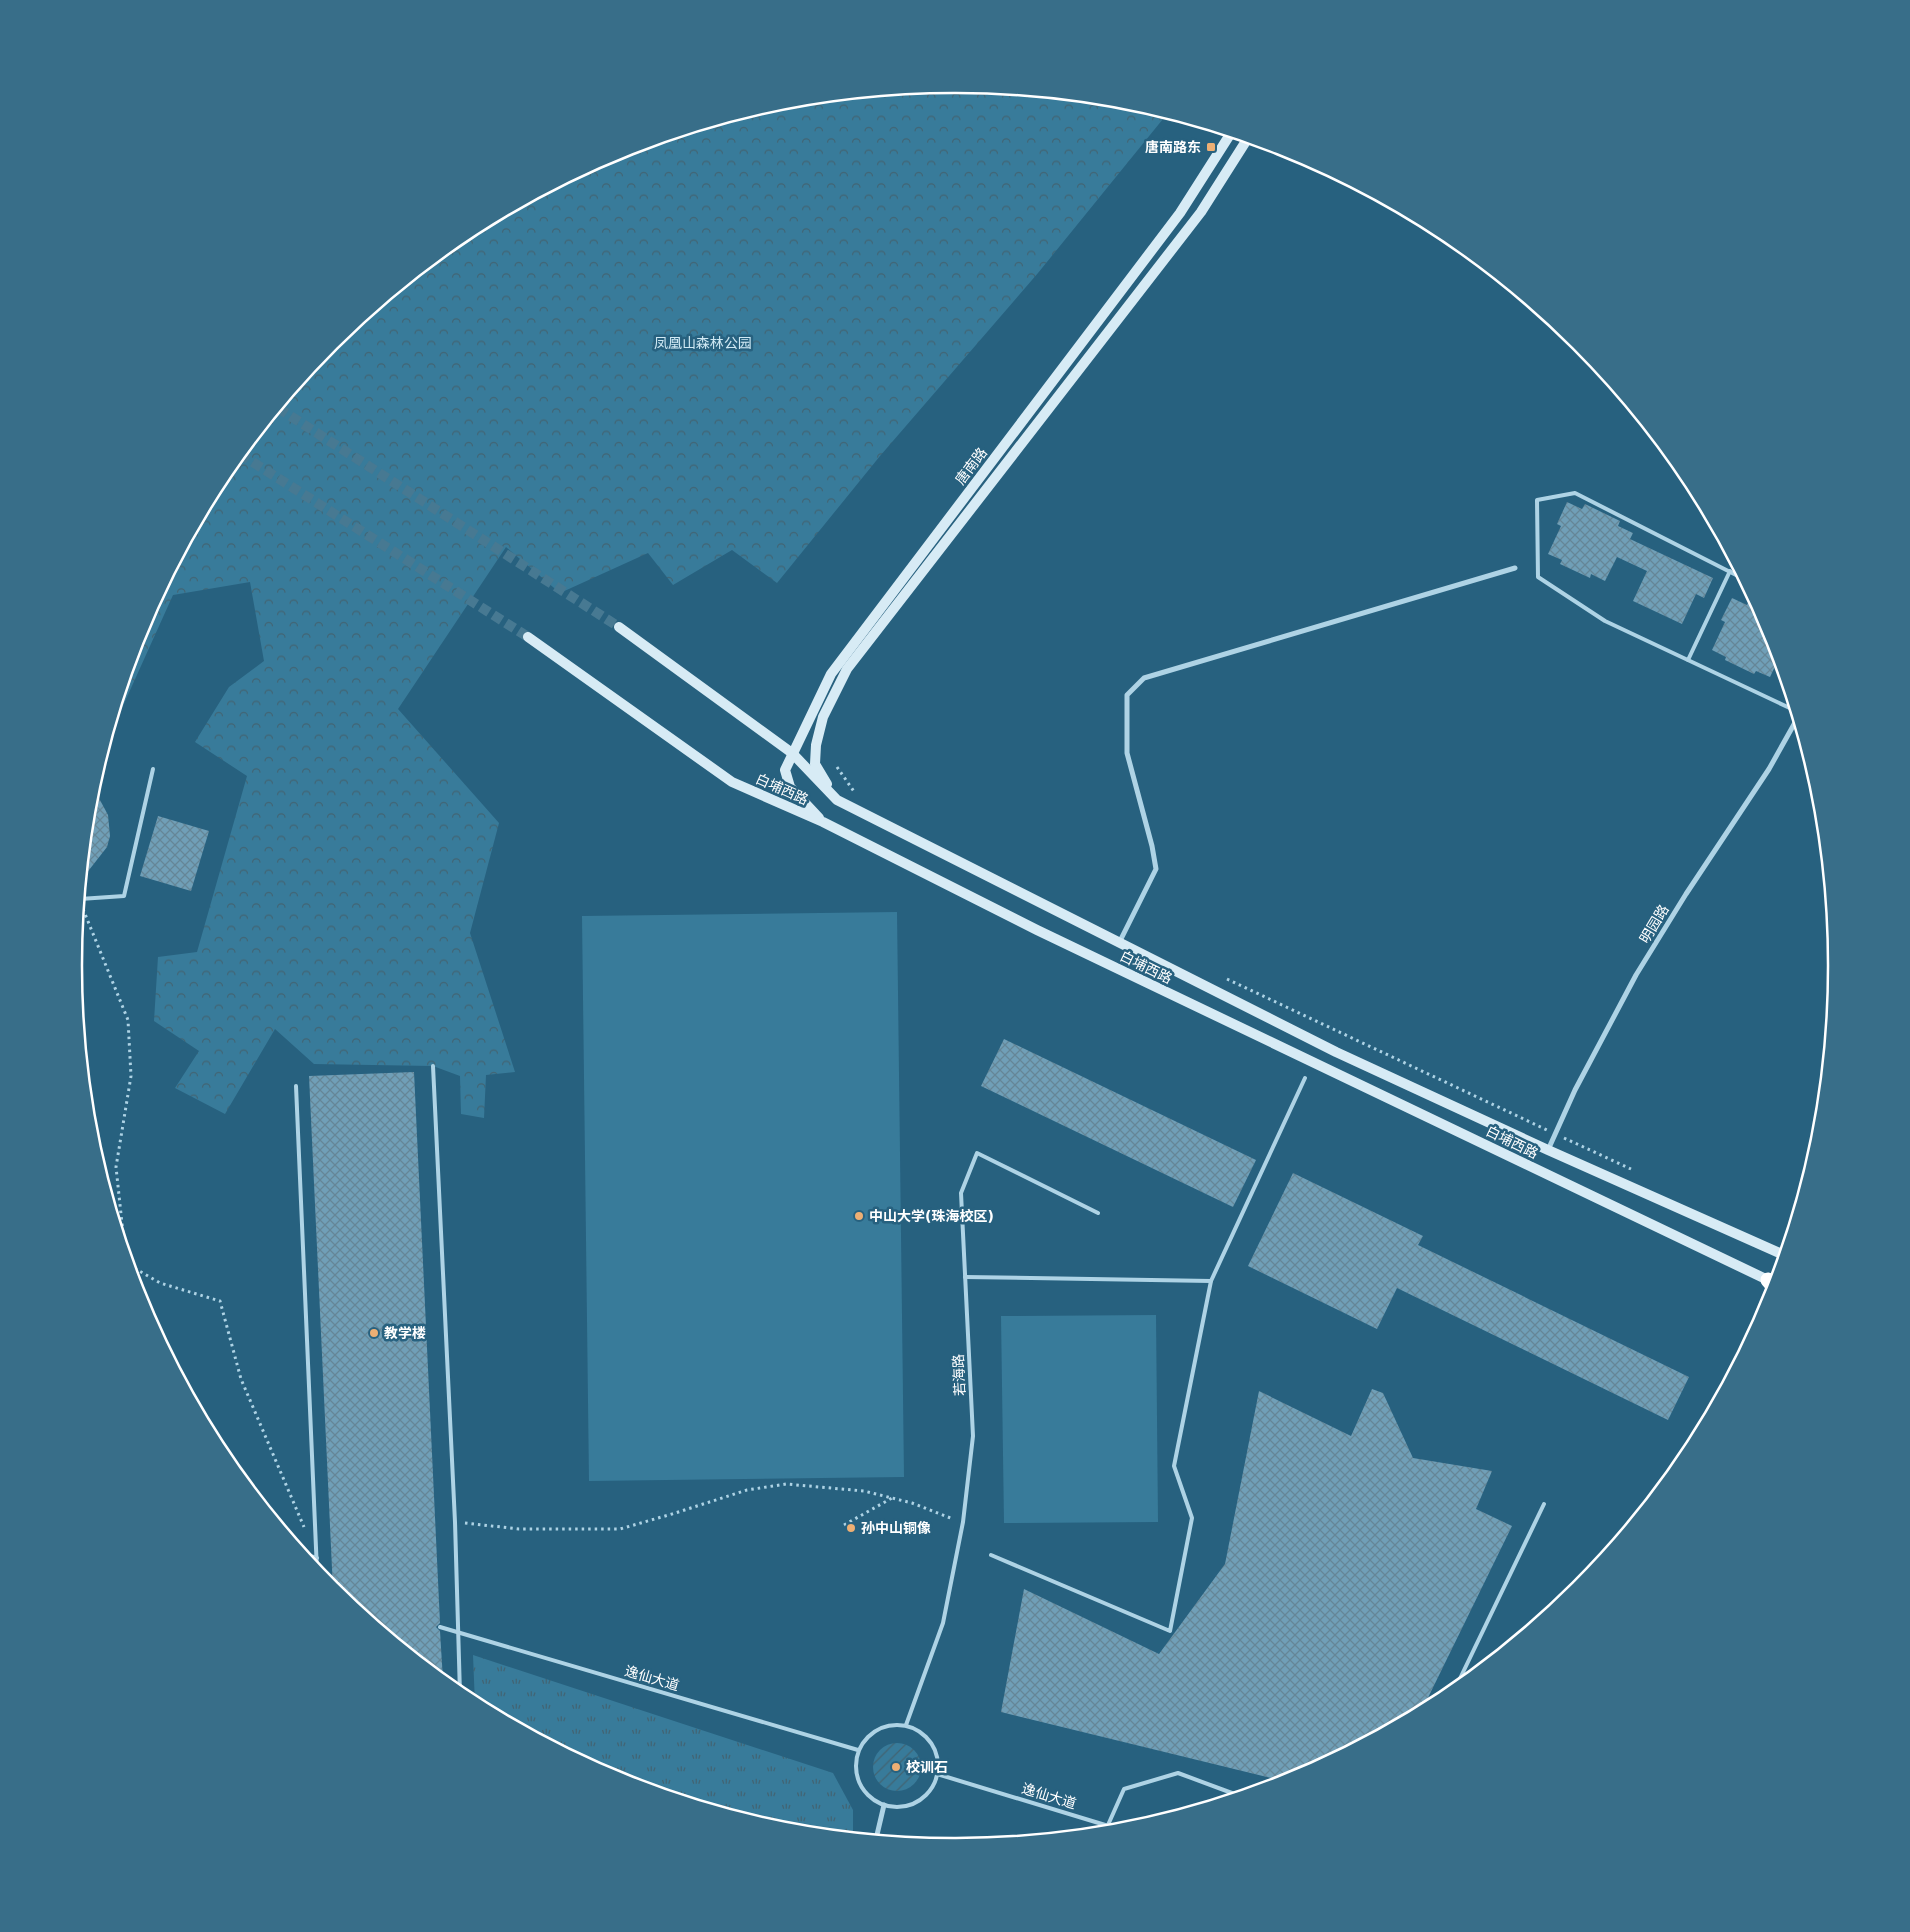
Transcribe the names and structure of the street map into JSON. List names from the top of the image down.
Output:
{
  "streets": {
    "main road": ["唐南路", "白埔西路"],
    "street": ["明园路"],
    "lane": ["若海路", "逸仙大道"]
  },
  "crossings": [
    ["唐南路", "白埔西路"],
    ["白埔西路", "明园路"],
    ["若海路", "逸仙大道"]
  ],
  "parks": ["凤凰山森林公园"],
  "places": {
    "transit": ["唐南路东"],
    "other": [
      "中山大学(珠海校区)",
      "教学楼",
      "孙中山铜像",
      "校训石"
    ]
  }
}
